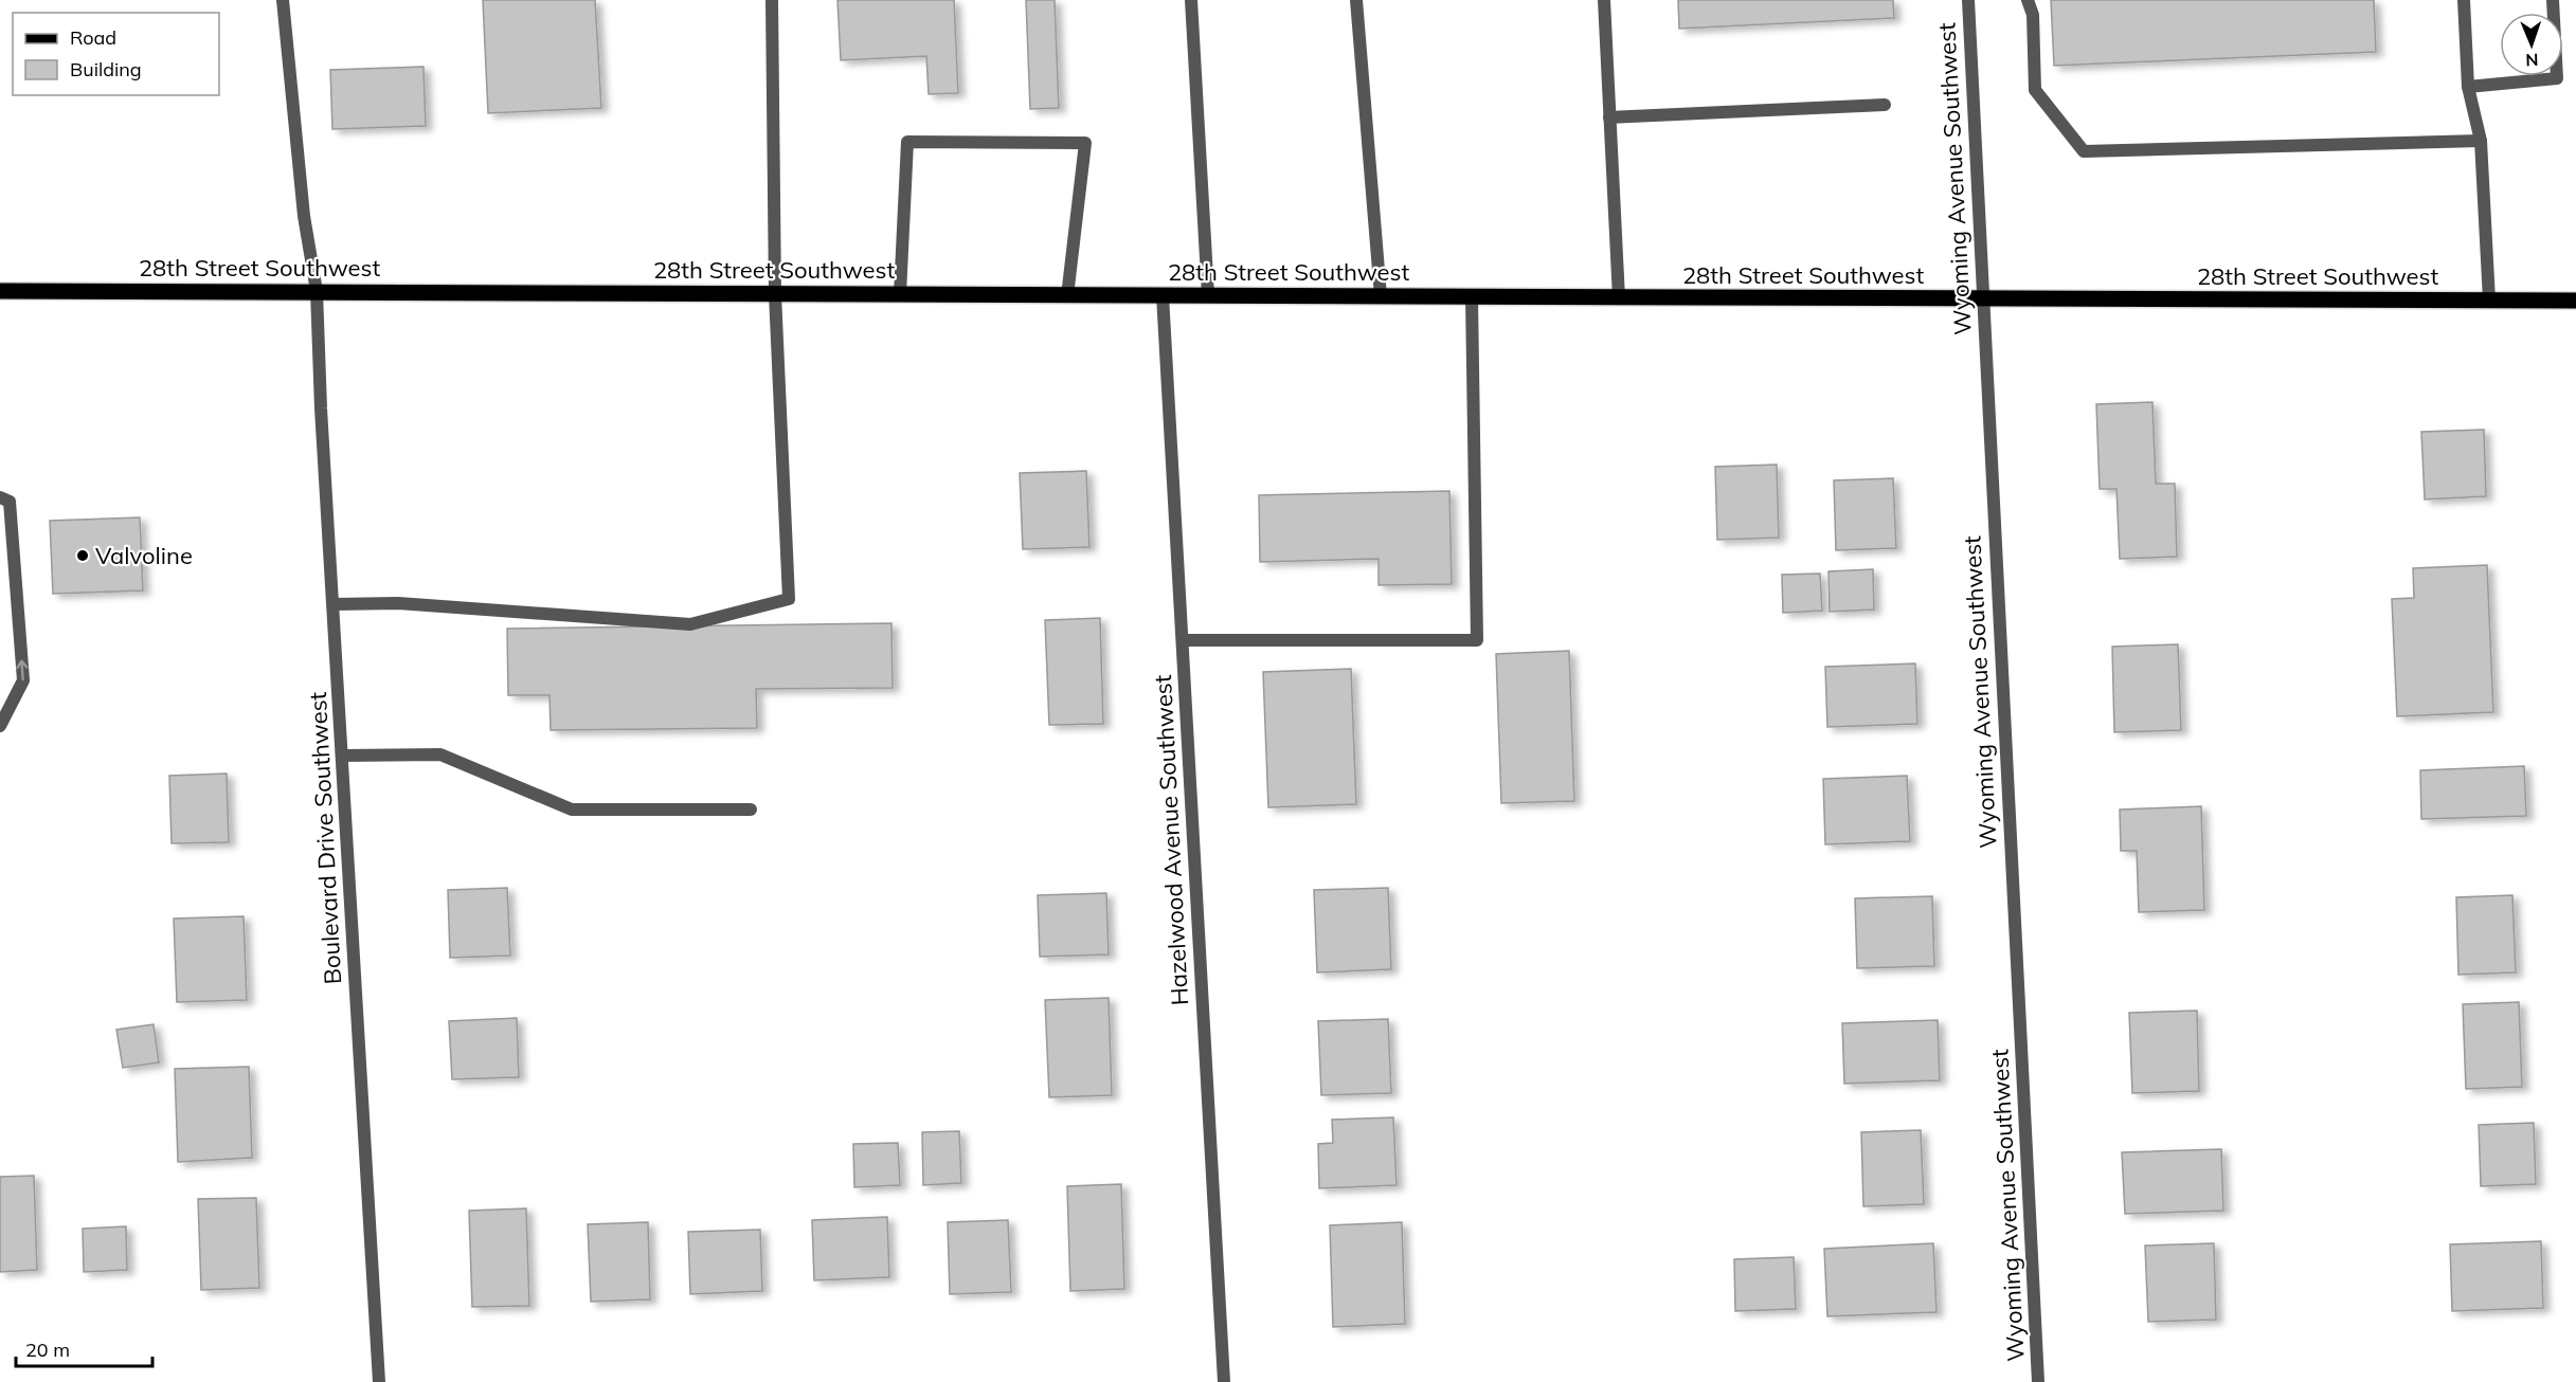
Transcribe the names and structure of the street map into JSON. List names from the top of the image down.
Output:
{
  "streets": {
    "main road": ["28th Street Southwest"],
    "street": ["Wyoming Avenue Southwest", "Boulevard Drive Southwest", "Hazelwood Avenue Southwest"]
  },
  "crossings": [
    ["Wyoming Avenue Southwest", "28th Street Southwest"],
    ["28th Street Southwest", "Boulevard Drive Southwest"],
    ["28th Street Southwest", "Hazelwood Avenue Southwest"]
  ],
  "places": ["Valvoline"],
  "legend": ["Road", "Building"],
  "scale_bar": "20 m",
  "north": "bottom"
}
